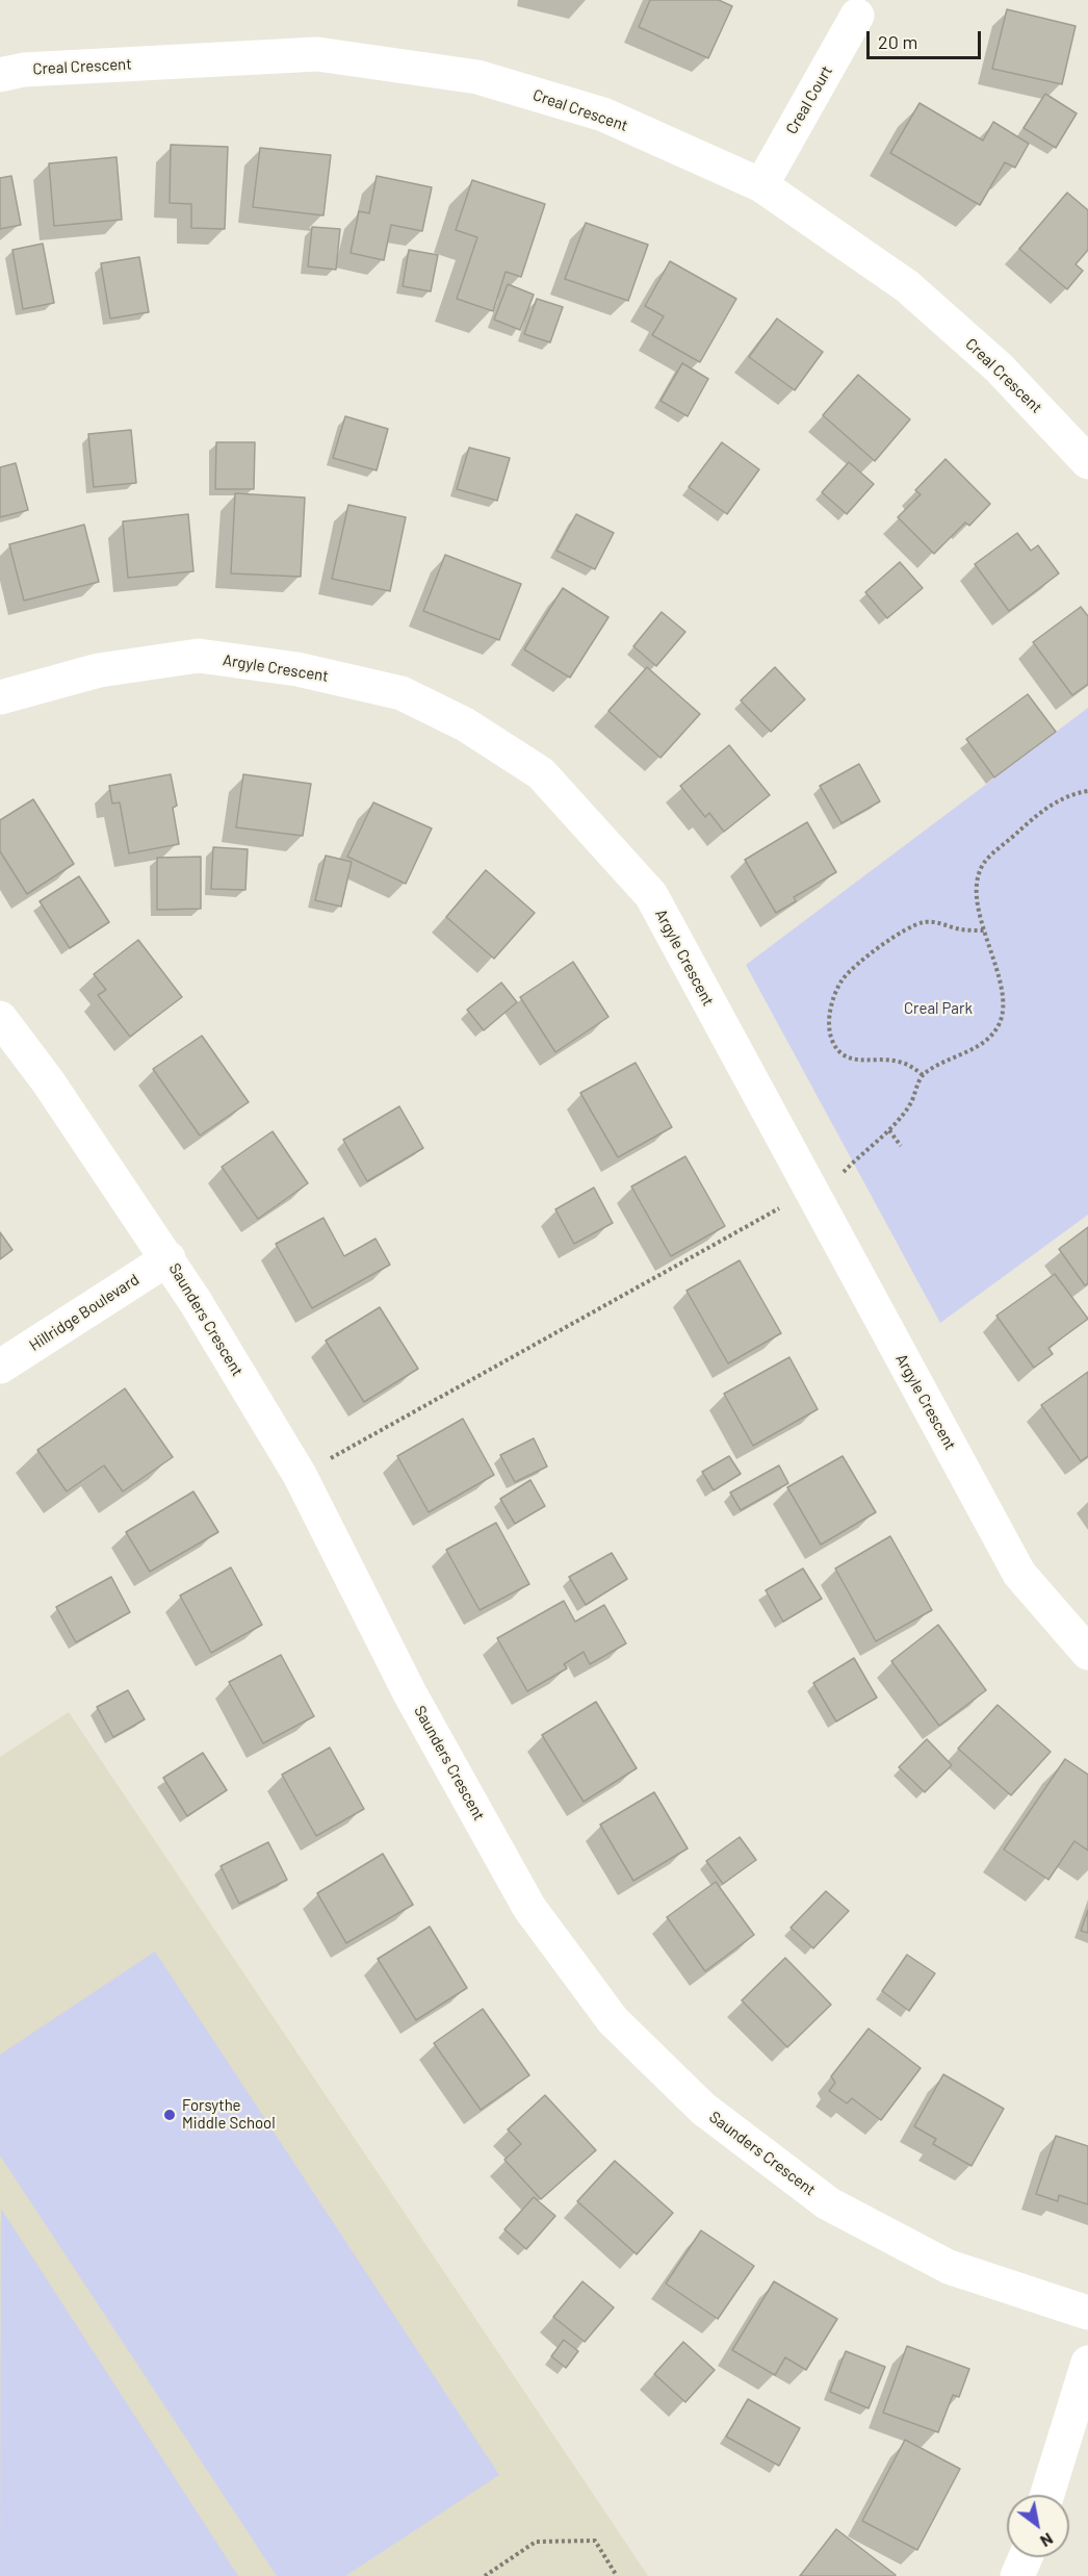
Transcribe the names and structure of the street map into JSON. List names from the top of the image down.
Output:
{
  "streets": {
    "street": [
      "Creal Crescent",
      "Creal Court",
      "Argyle Crescent",
      "Hillridge Boulevard",
      "Saunders Crescent"
    ]
  },
  "crossings": [
    ["Creal Crescent", "Creal Court"],
    ["Hillridge Boulevard", "Saunders Crescent"]
  ],
  "parks": ["Creal Park"],
  "places": ["Forsythe Middle School"],
  "scale_bar": "20 m",
  "north": "bottom right"
}
